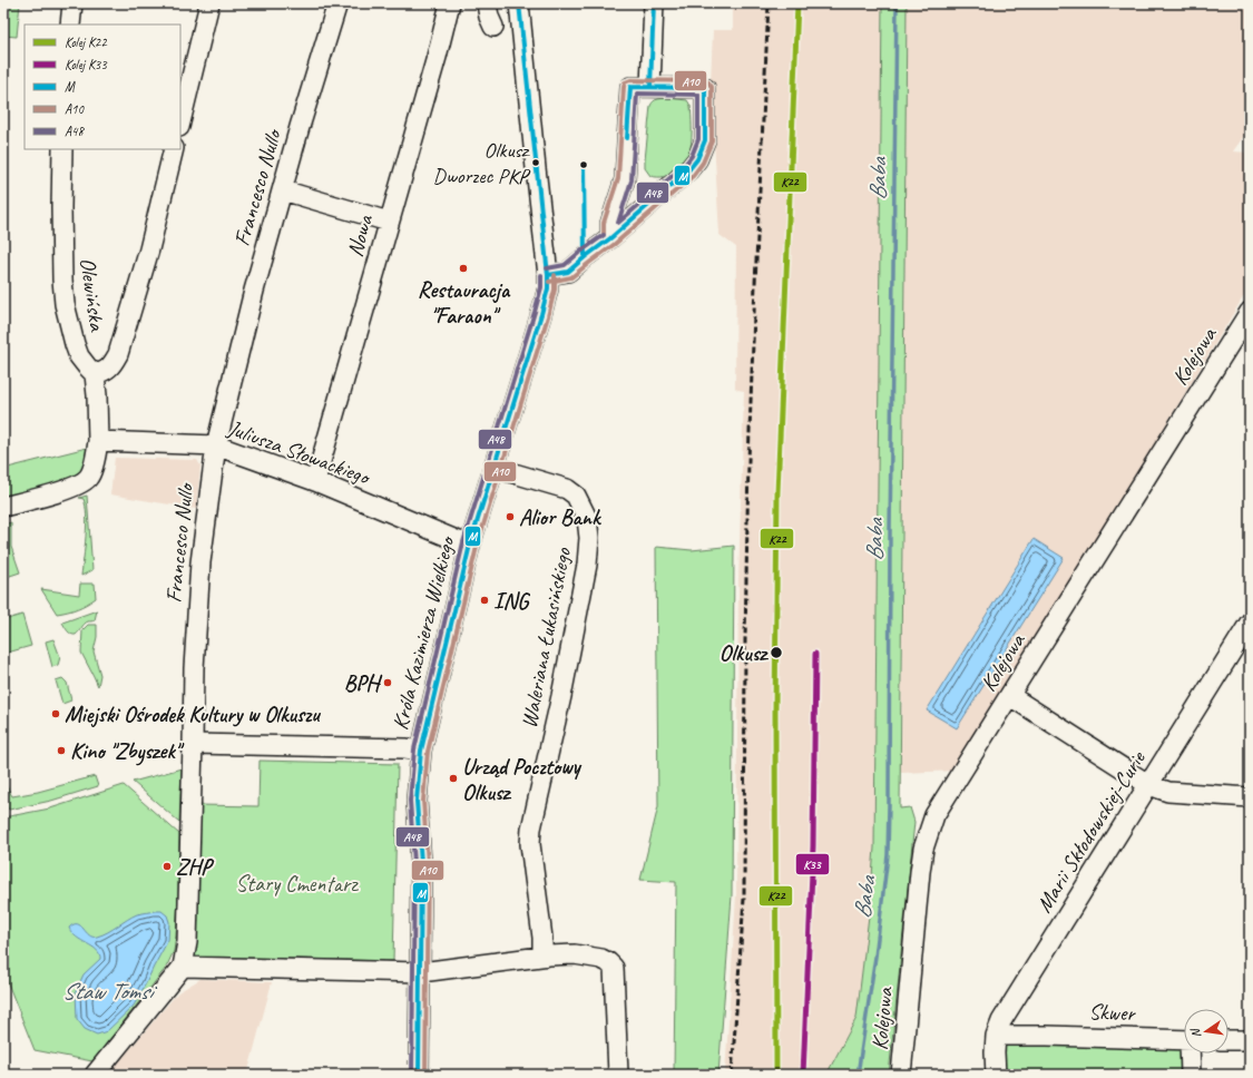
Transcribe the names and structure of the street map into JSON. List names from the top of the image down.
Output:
{
  "streets": {
    "street": [
      "Francesco Nullo",
      "Nowa",
      "Olewińska",
      "Kolejowa",
      "Juliusza Słowackiego",
      "Króla Kazimierza Wielkiego",
      "Waleriana Łukasińskiego",
      "Marii Skłodowskiej-Curie",
      "Skwer"
    ]
  },
  "crossings": [
    ["Francesco Nullo", "Juliusza Słowackiego"],
    ["Nowa", "Juliusza Słowackiego"],
    ["Juliusza Słowackiego", "Króla Kazimierza Wielkiego"],
    ["Króla Kazimierza Wielkiego", "Waleriana Łukasińskiego"],
    ["Marii Skłodowskiej-Curie", "Skwer"]
  ],
  "water": ["Baba", "Staw Tomsi"],
  "parks": ["Stary Cmentarz"],
  "places": [
    "Olkusz Dworzec PKP",
    "Restauracja \"Faraon\"",
    "Alior Bank",
    "ING",
    "Olkusz",
    "BPH",
    "Miejski Ośrodek Kultury w Olkuszu",
    "Kino \"Zbyszek\"",
    "Urząd Pocztowy Olkusz",
    "ZHP"
  ],
  "lines": [
    "rail line K22",
    "transit line M",
    "transit line A10",
    "transit line A48",
    "rail line K33"
  ],
  "legend": [
    "Kolej K22",
    "Kolej K33",
    "M",
    "A10",
    "A48"
  ],
  "north": "left"
}
